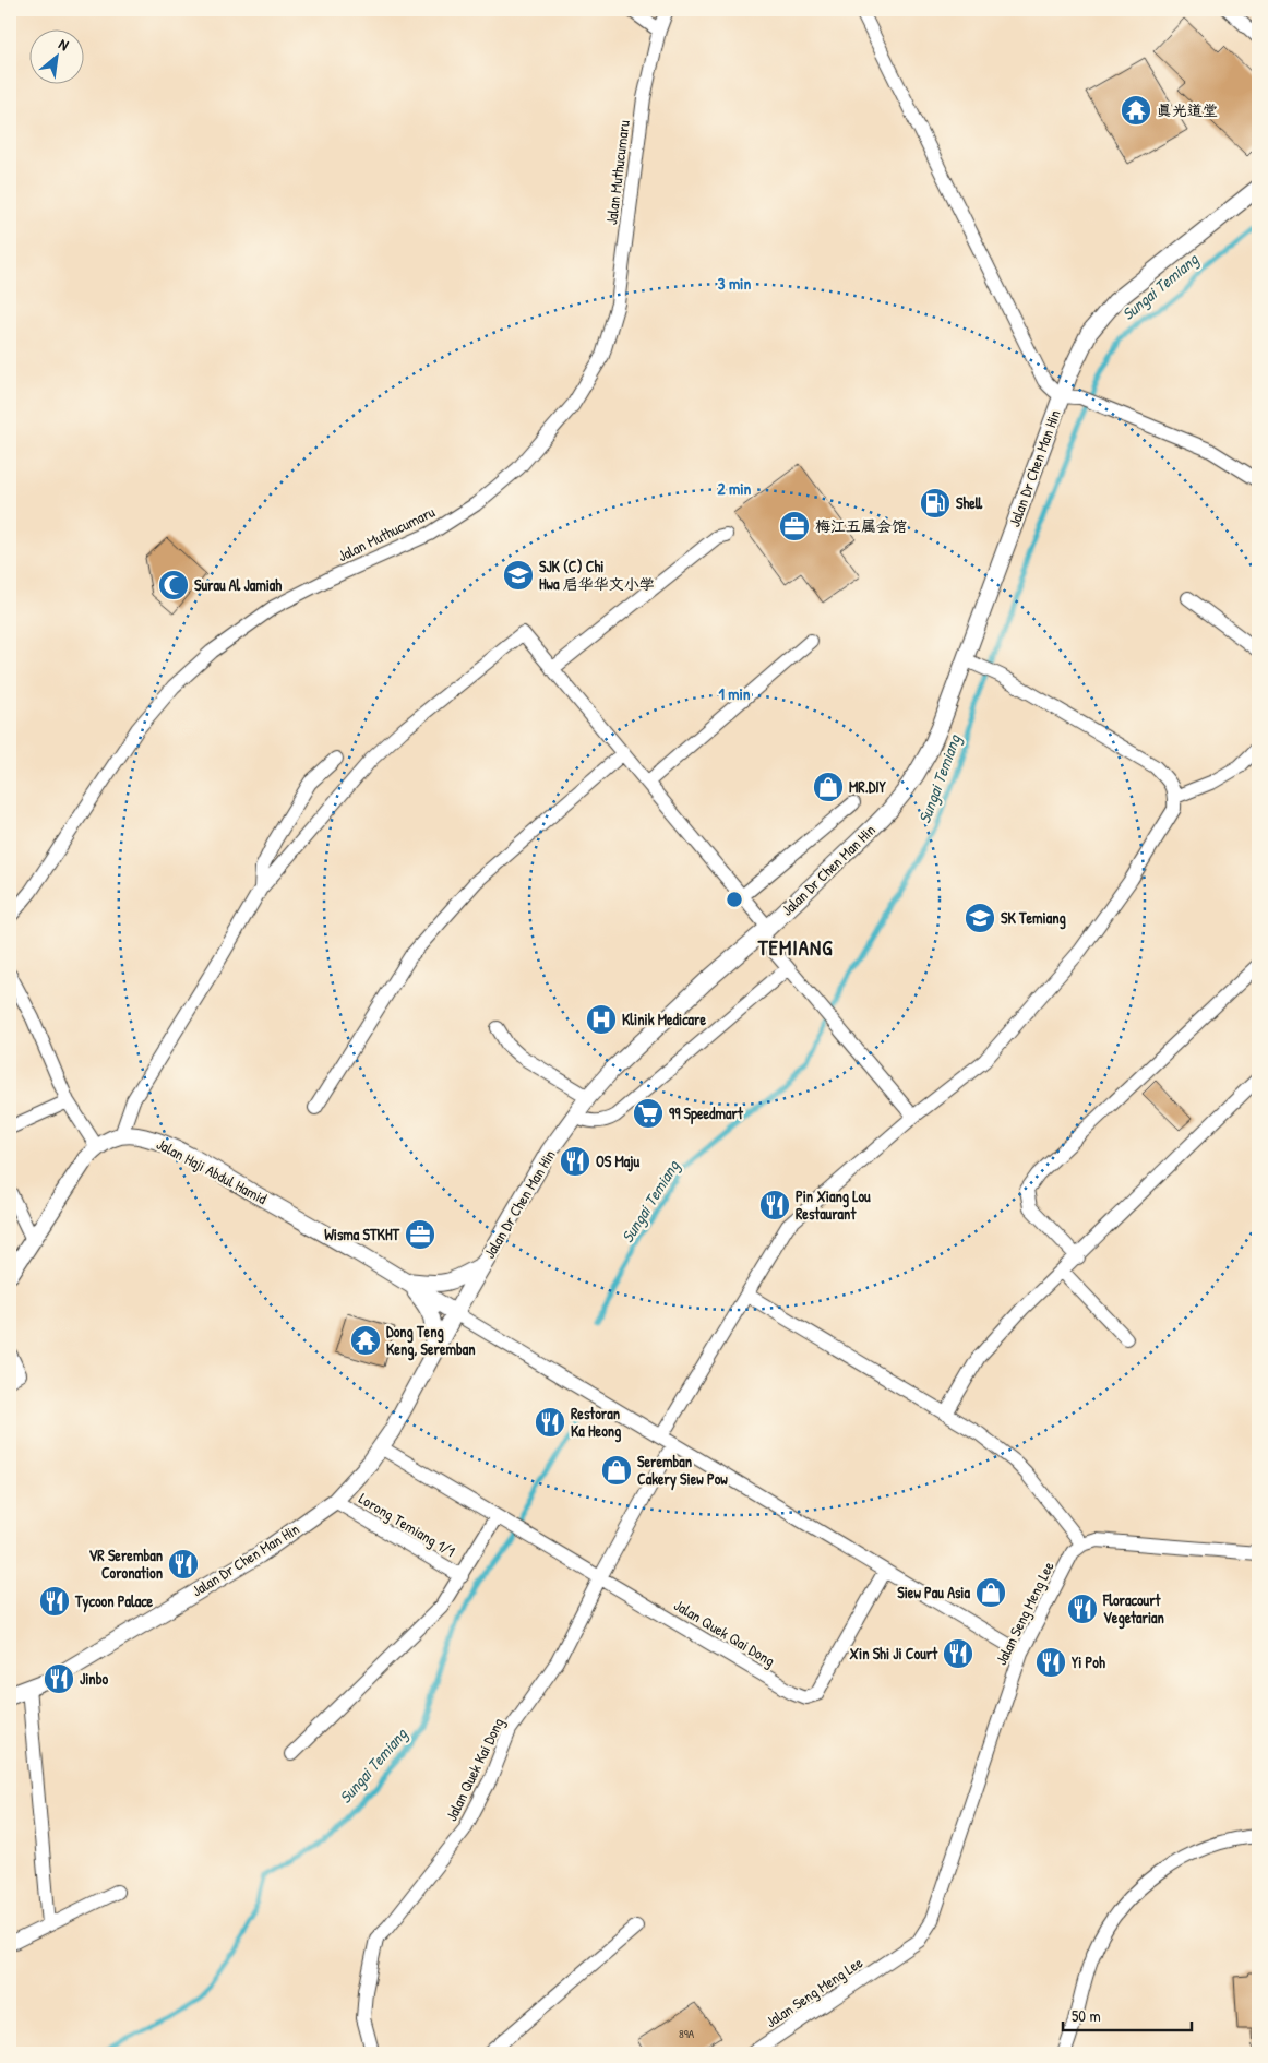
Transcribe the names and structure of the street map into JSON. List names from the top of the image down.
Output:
{
  "streets": {
    "street": [
      "Jalan Muthucumaru",
      "Jalan Dr Chen Man Hin",
      "Jalan Haji Abdul Hamid",
      "Lorong Temiang 1/1",
      "Jalan Seng Meng Lee",
      "Jalan Quek Qai Dong",
      "Jalan Quek Kai Dong"
    ]
  },
  "crossings": [
    ["Jalan Dr Chen Man Hin", "Jalan Haji Abdul Hamid"],
    ["Jalan Dr Chen Man Hin", "Lorong Temiang 1/1"],
    ["Jalan Dr Chen Man Hin", "Jalan Quek Qai Dong"],
    ["Jalan Quek Qai Dong", "Jalan Quek Kai Dong"]
  ],
  "districts": ["TEMIANG"],
  "water": ["Sungai Temiang"],
  "places": {
    "temple": ["真光道堂", "Dong Teng Keng, Seremban"],
    "fuel station": ["Shell"],
    "office": ["梅江五属会馆", "Wisma STKHT"],
    "school or university": ["SJK (C) Chi Hwa 启华华文小学", "SK Temiang"],
    "mosque": ["Surau Al Jamiah"],
    "shop": ["MR.DIY", "Seremban Cakery Siew Pow", "Siew Pau Asia"],
    "hospital": ["Klinik Medicare"],
    "supermarket": ["99 Speedmart"],
    "restaurant": [
      "OS Maju",
      "Pin Xiang Lou Restaurant",
      "Restoran Ka Heong",
      "VR Seremban Coronation",
      "Tycoon Palace",
      "Floracourt Vegetarian",
      "Xin Shi Ji Court",
      "Yi Poh",
      "Jinbo"
    ]
  },
  "house_numbers": ["89A"],
  "scale_bar": "50 m",
  "north": "top right",
  "rings": ["3 min", "2 min", "1 min"]
}
